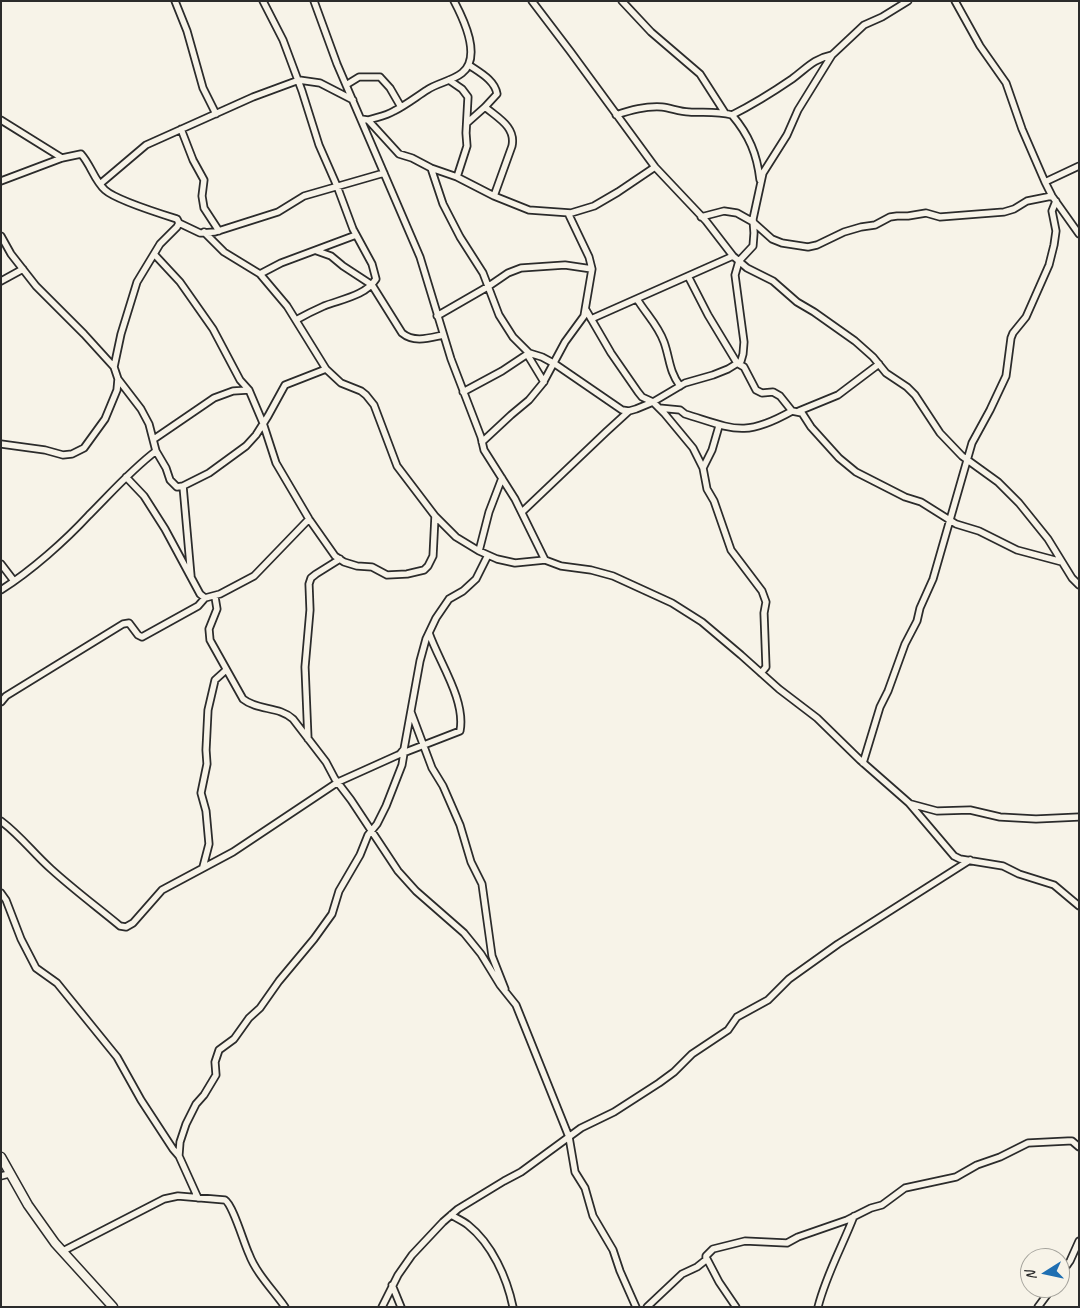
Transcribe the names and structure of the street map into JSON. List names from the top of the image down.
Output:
{
  "north": "left"
}
